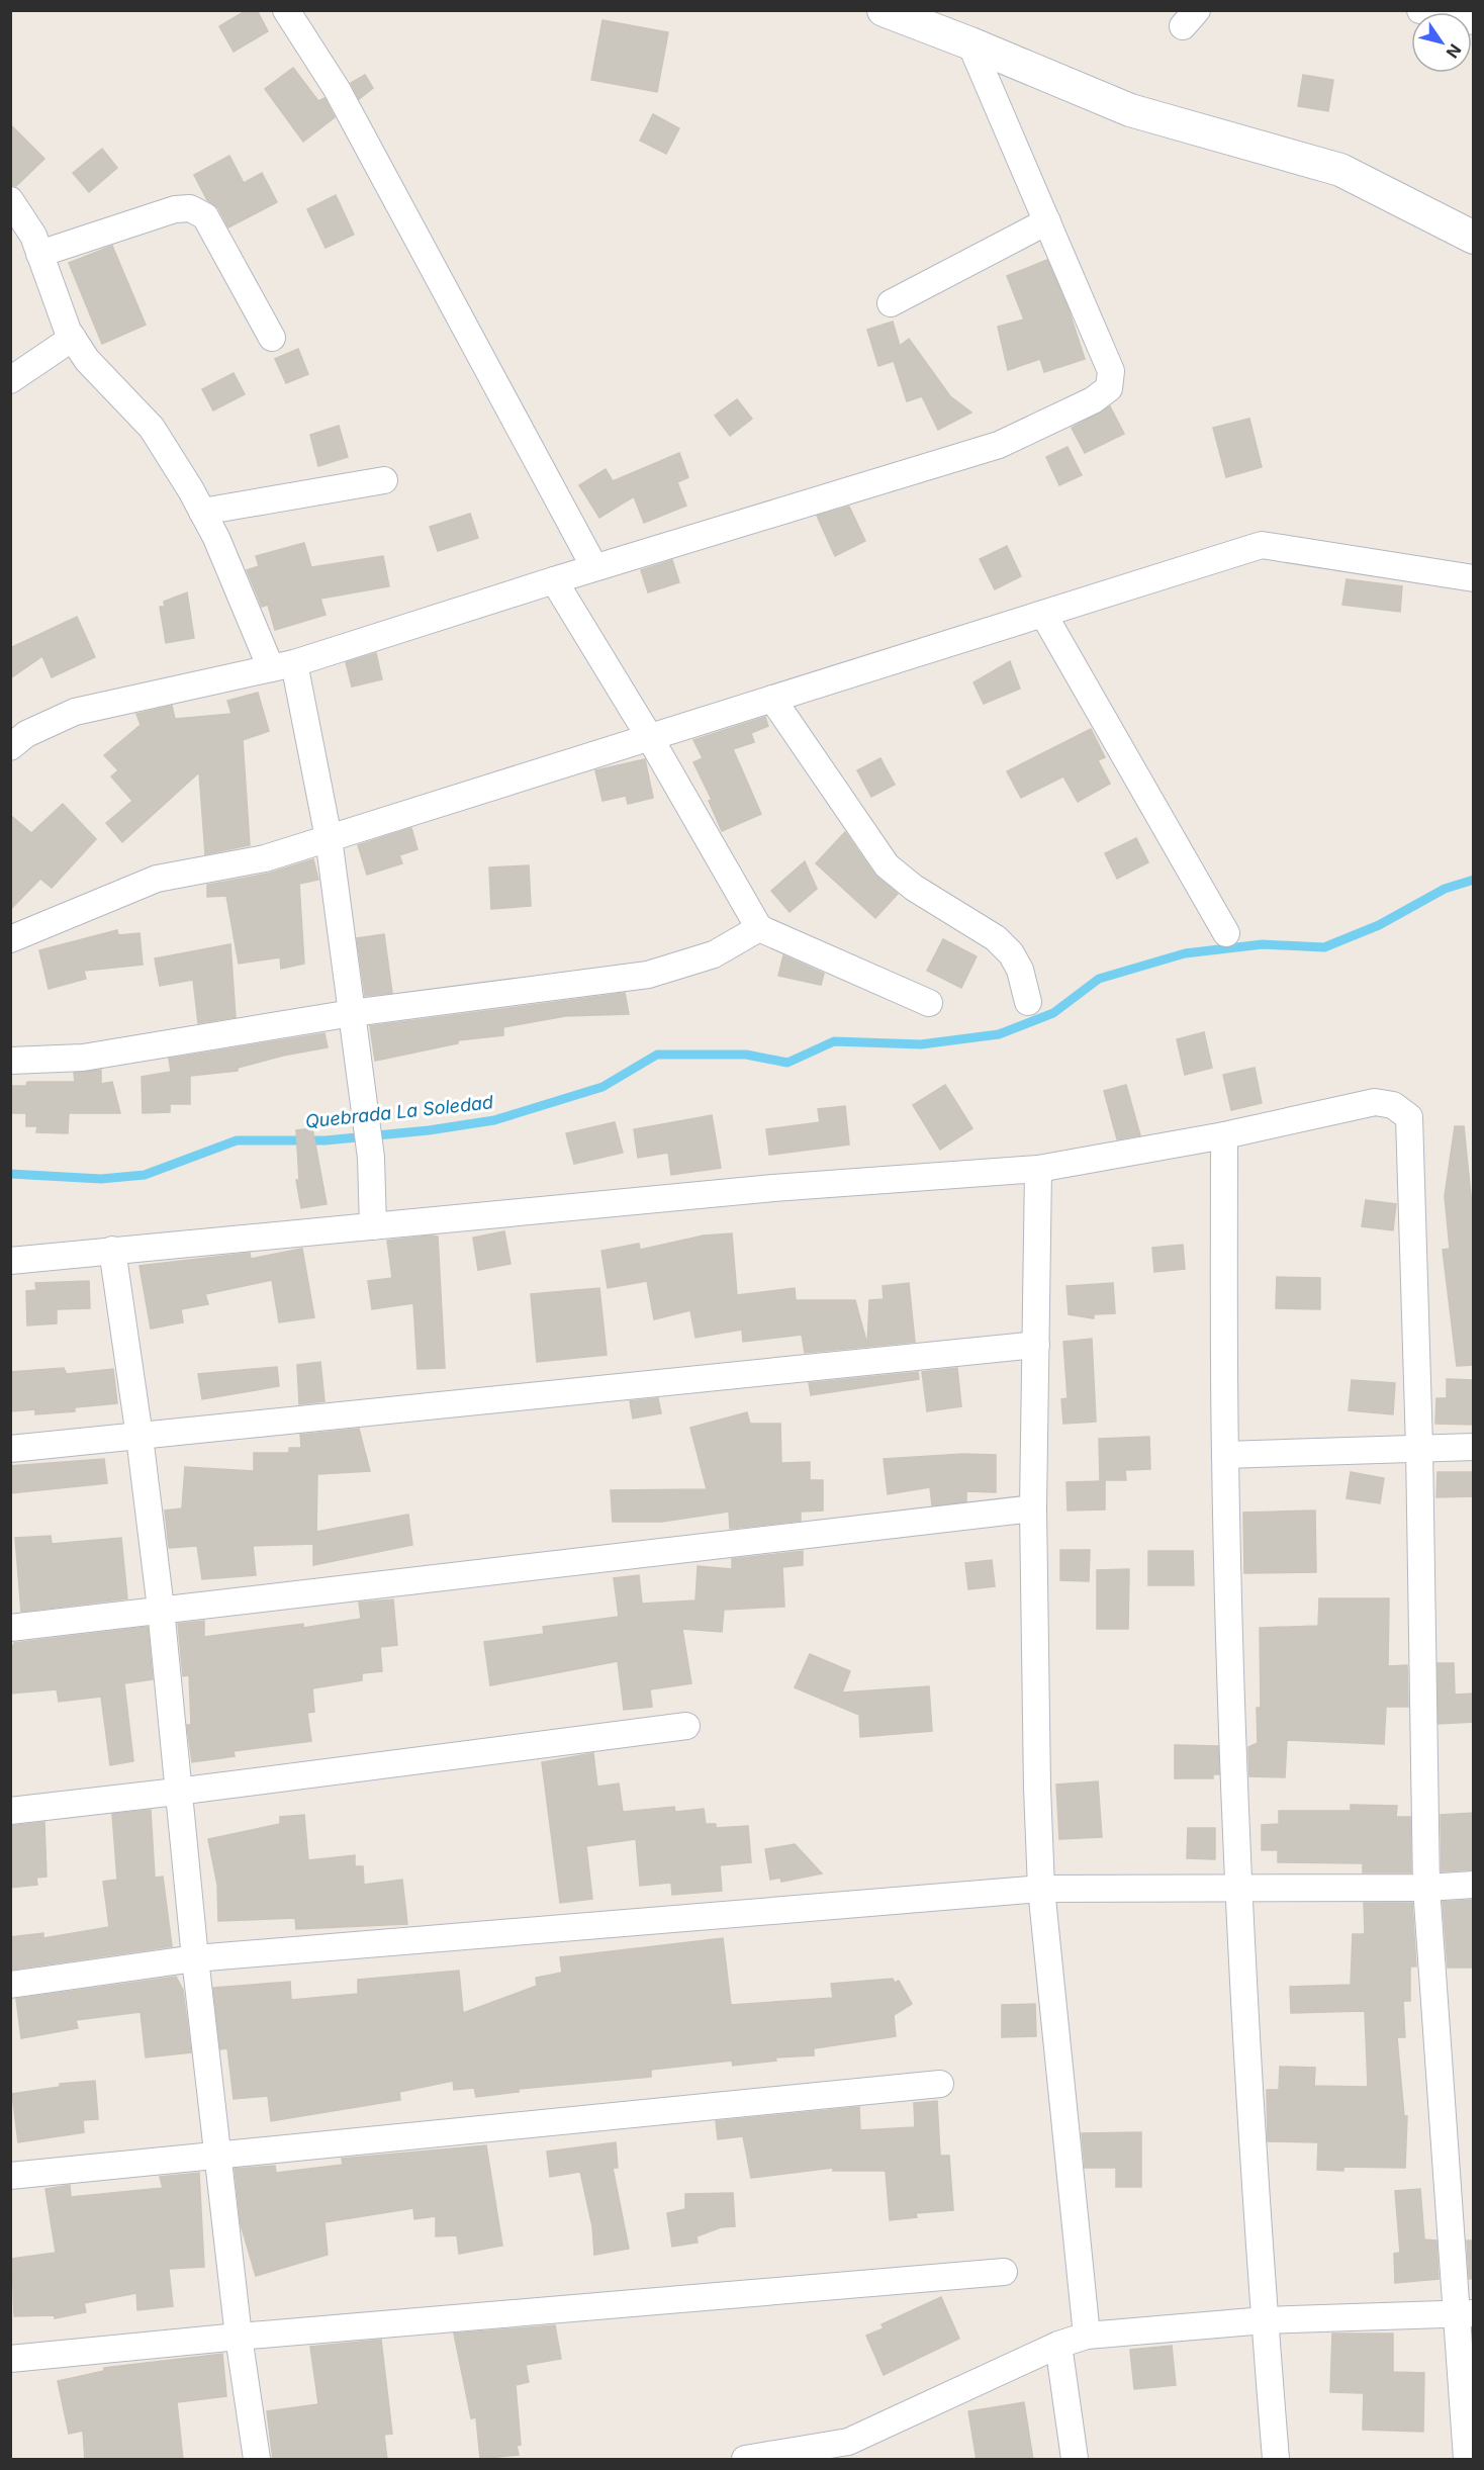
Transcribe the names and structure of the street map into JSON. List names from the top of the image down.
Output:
{
  "water": ["Quebrada La Soledad"],
  "north": "bottom right"
}
